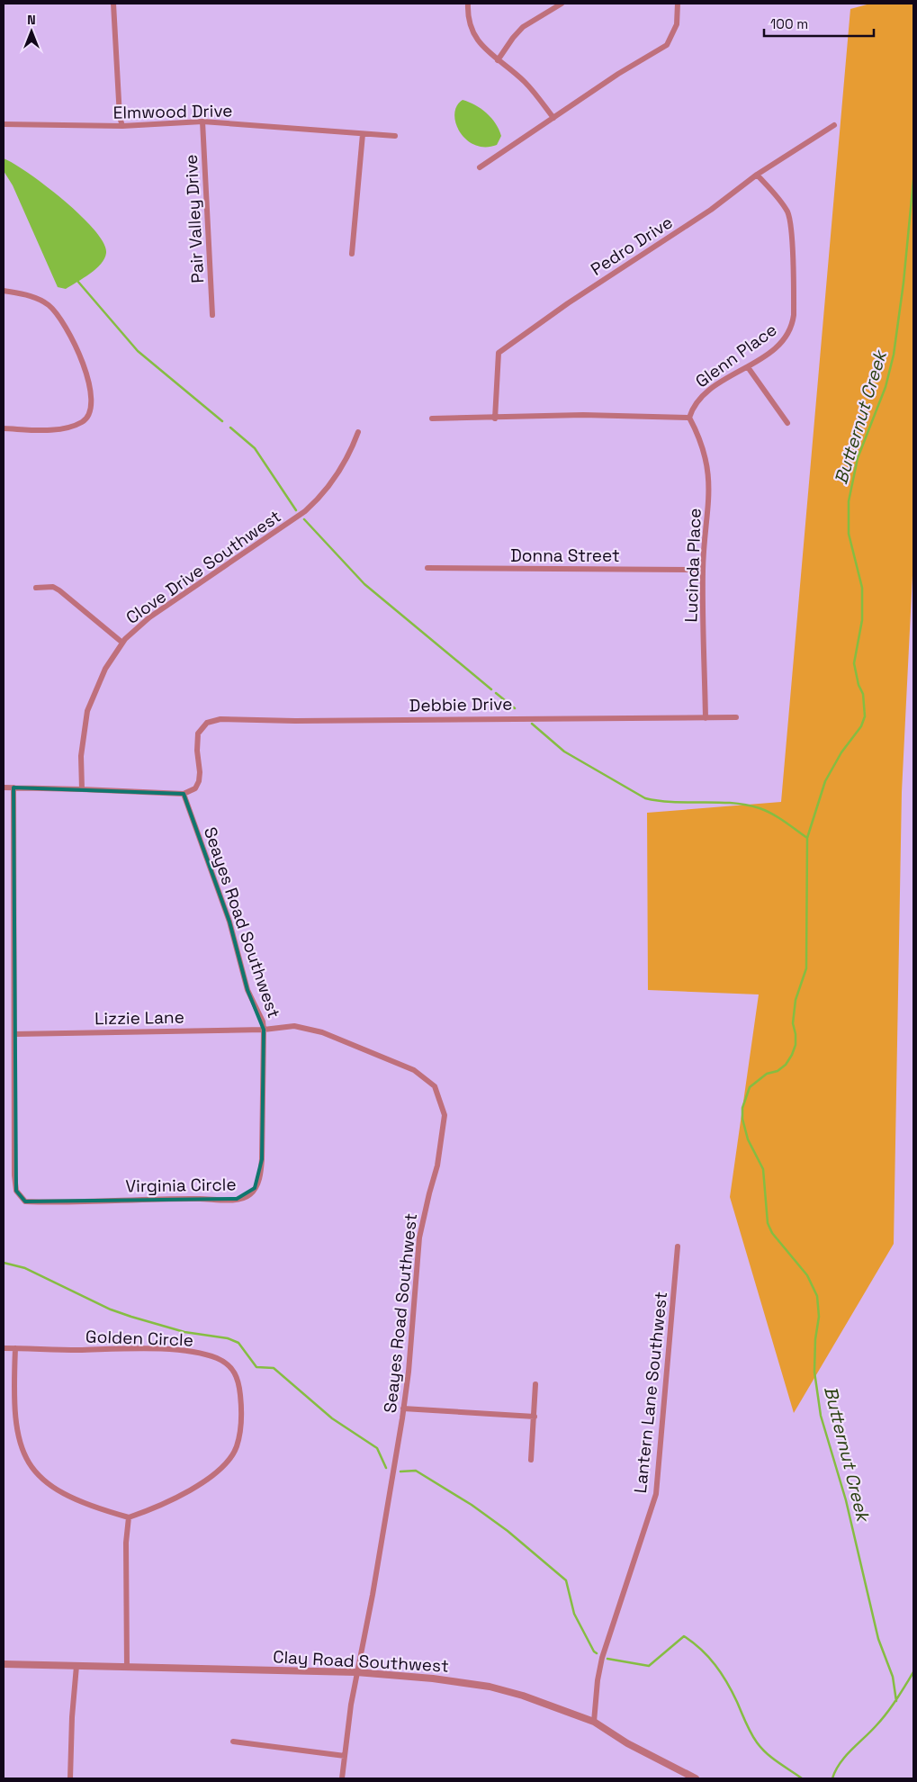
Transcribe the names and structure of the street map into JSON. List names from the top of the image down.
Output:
{
  "streets": {
    "street": [
      "Elmwood Drive",
      "Pair Valley Drive",
      "Pedro Drive",
      "Glenn Place",
      "Donna Street",
      "Lucinda Place",
      "Clove Drive Southwest",
      "Debbie Drive",
      "Seayes Road Southwest",
      "Lizzie Lane",
      "Virginia Circle",
      "Golden Circle",
      "Lantern Lane Southwest",
      "Clay Road Southwest"
    ]
  },
  "crossings": [
    ["Elmwood Drive", "Pair Valley Drive"],
    ["Pedro Drive", "Glenn Place"],
    ["Glenn Place", "Lucinda Place"],
    ["Donna Street", "Lucinda Place"],
    ["Lucinda Place", "Debbie Drive"],
    ["Debbie Drive", "Seayes Road Southwest"],
    ["Seayes Road Southwest", "Lizzie Lane"],
    ["Seayes Road Southwest", "Virginia Circle"],
    ["Seayes Road Southwest", "Clay Road Southwest"],
    ["Lizzie Lane", "Virginia Circle"],
    ["Lantern Lane Southwest", "Clay Road Southwest"]
  ],
  "water": ["Butternut Creek"],
  "scale_bar": "100 m",
  "north": "top"
}
